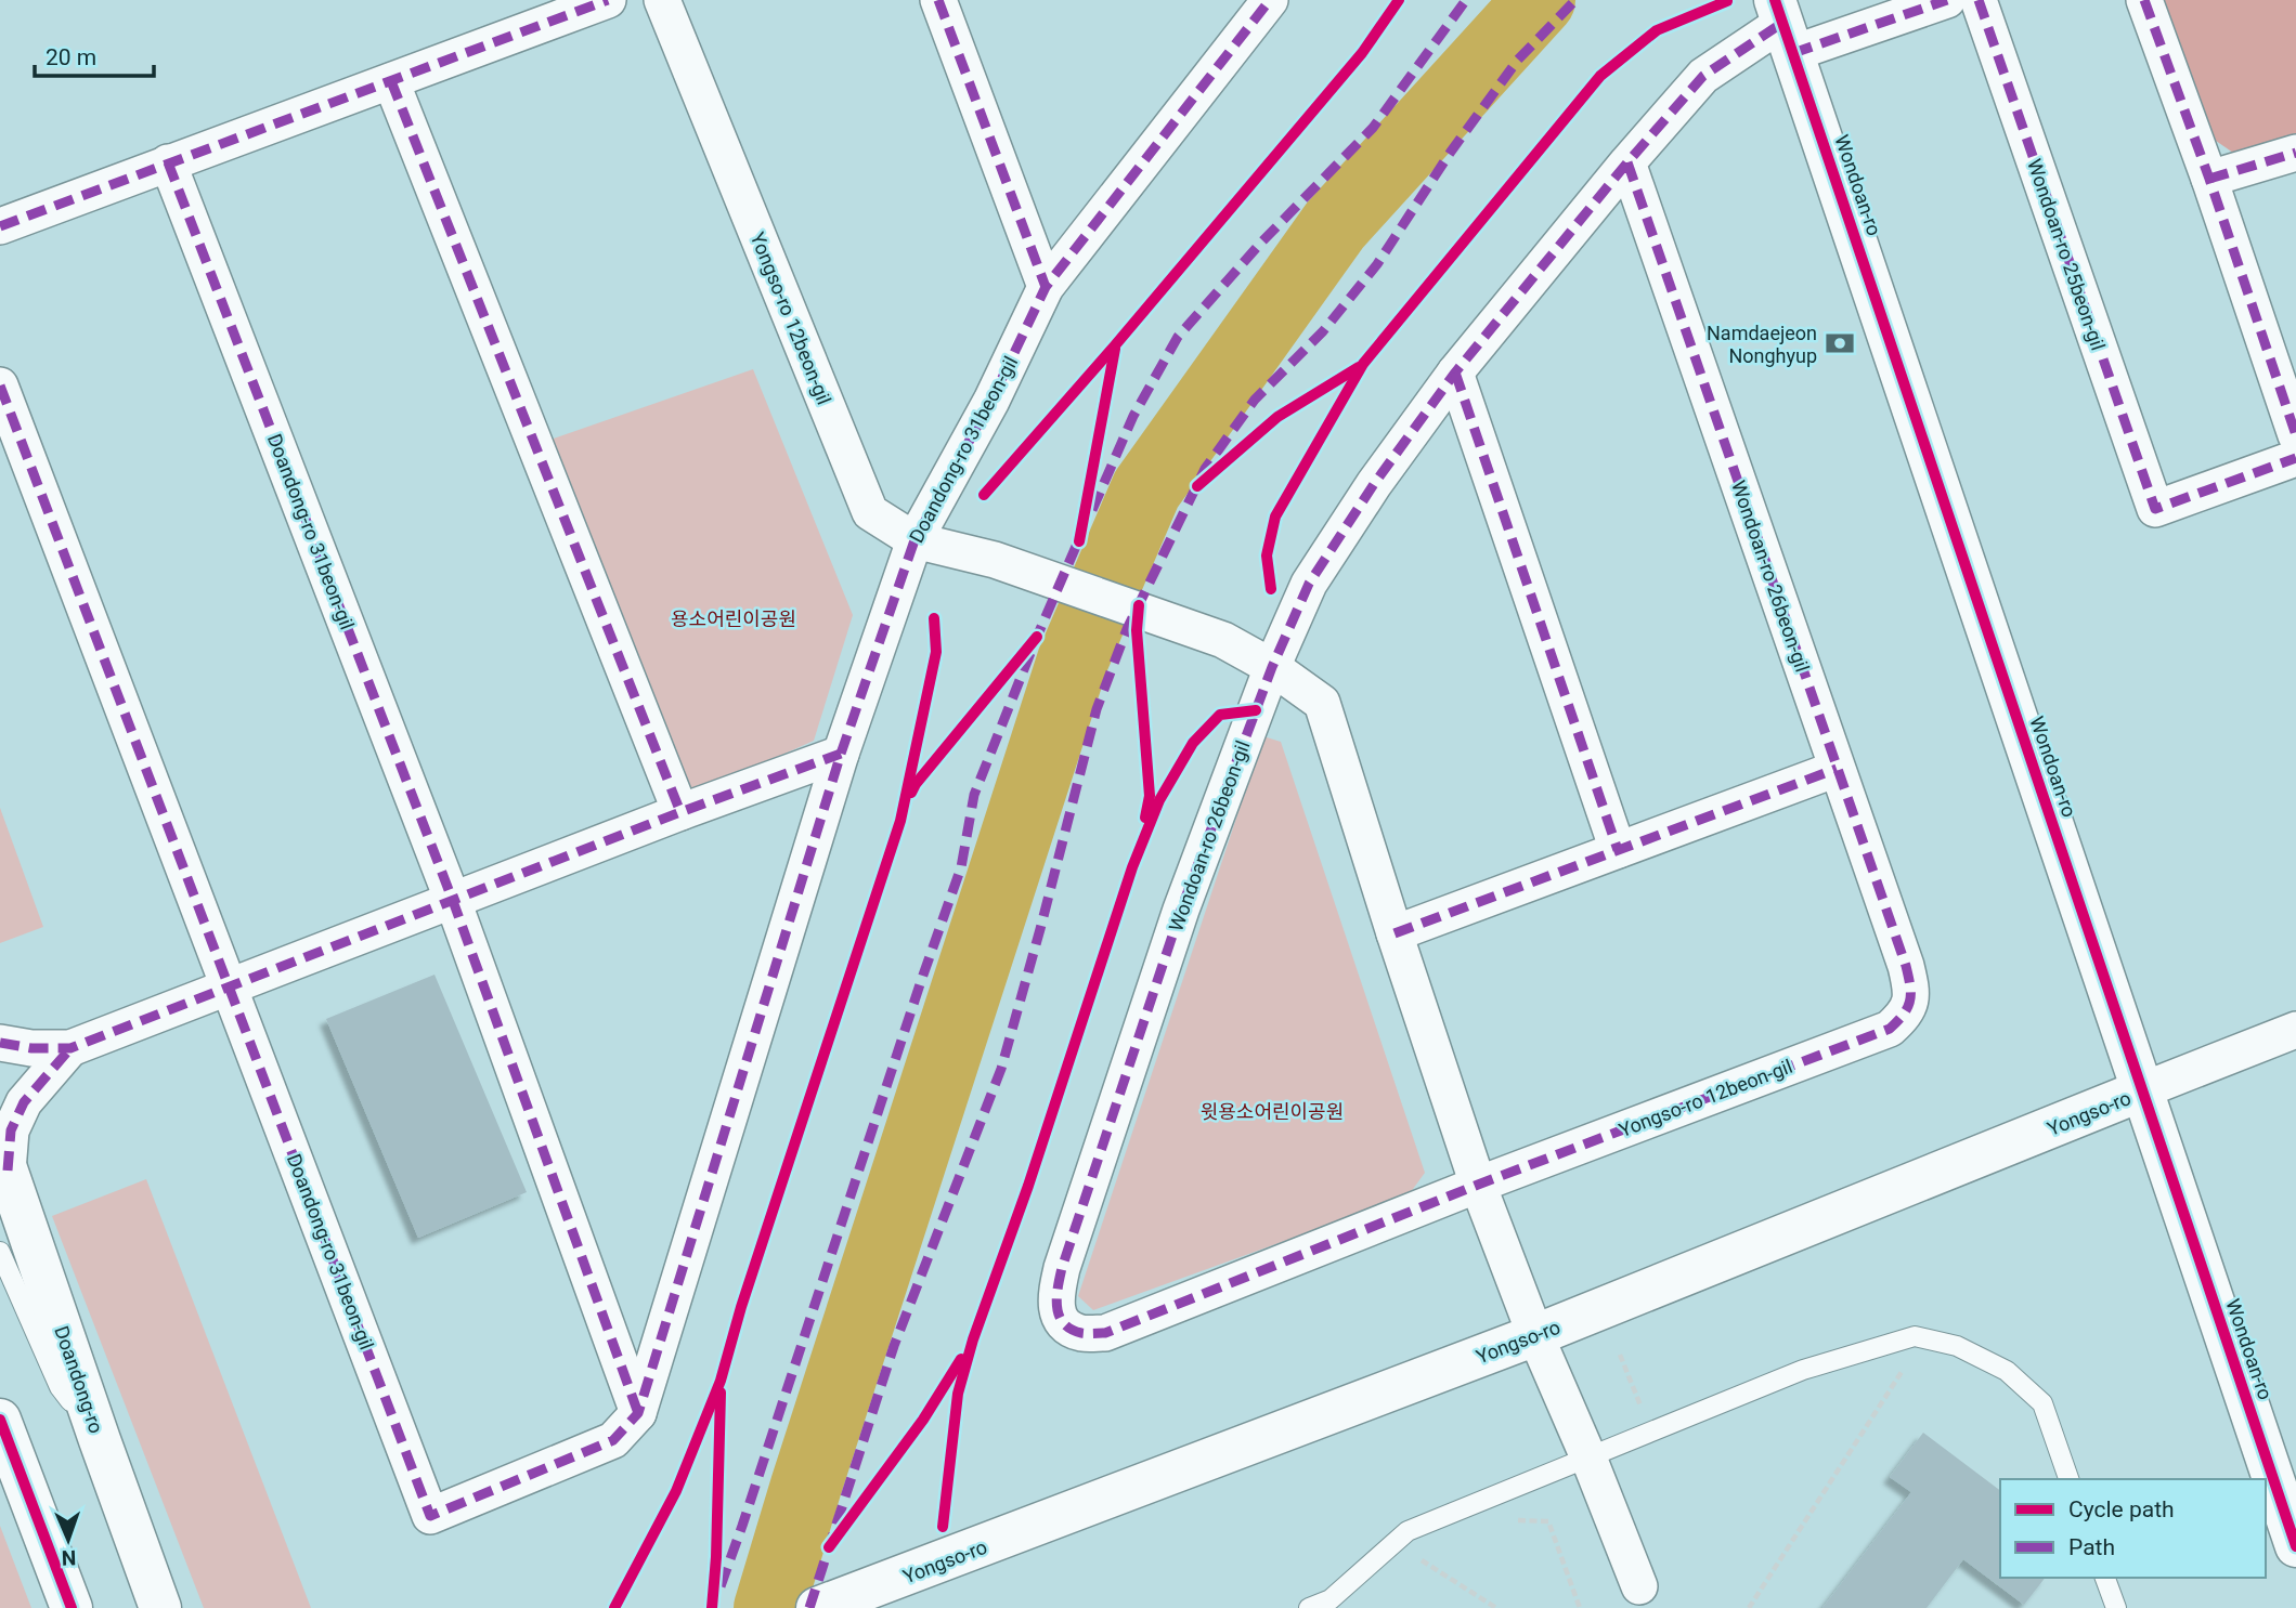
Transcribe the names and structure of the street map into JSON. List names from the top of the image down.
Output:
{
  "streets": {
    "street": [
      "Wondoan-ro",
      "Wondoan-ro 25beon-gil",
      "Yongso-ro 12beon-gil",
      "Doandong-ro 31beon-gil",
      "Wondoan-ro 26beon-gil",
      "Yongso-ro",
      "Doandong-ro"
    ]
  },
  "crossings": [
    ["Wondoan-ro", "Wondoan-ro 26beon-gil"],
    ["Wondoan-ro", "Yongso-ro"],
    ["Yongso-ro 12beon-gil", "Doandong-ro 31beon-gil"],
    ["Yongso-ro 12beon-gil", "Wondoan-ro 26beon-gil"]
  ],
  "parks": ["용소어린이공원", "윗용소어린이공원"],
  "places": {
    "bank": ["Namdaejeon Nonghyup"]
  },
  "legend": ["Cycle path", "Path"],
  "scale_bar": "20 m",
  "north": "bottom"
}
